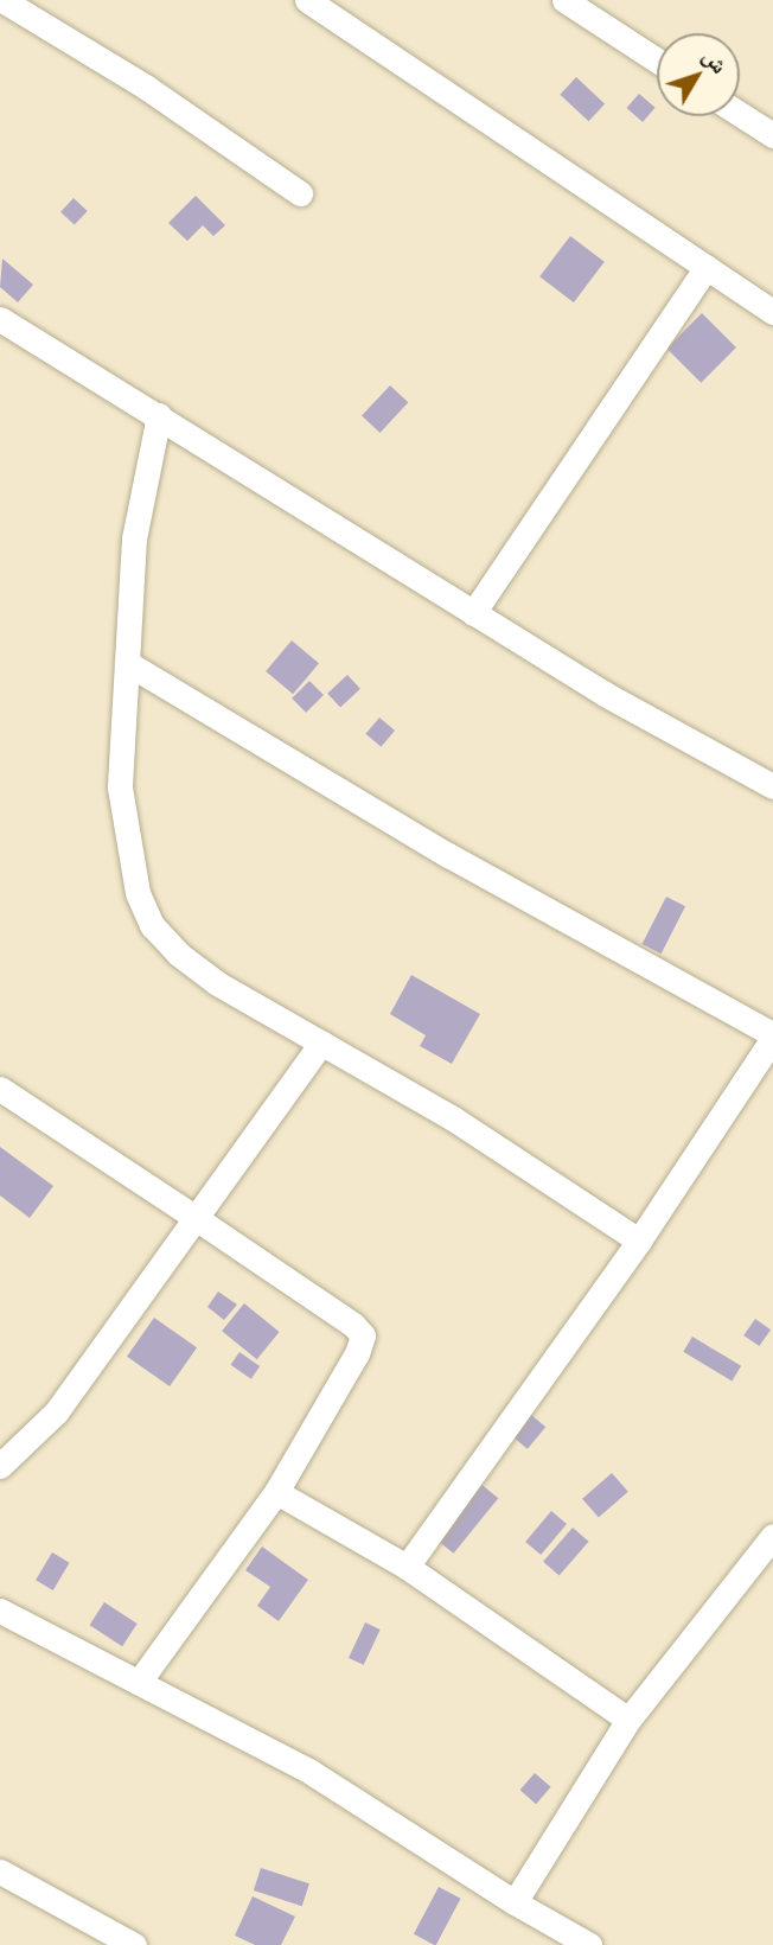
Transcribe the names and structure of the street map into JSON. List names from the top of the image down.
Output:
{
  "north": "top right"
}
